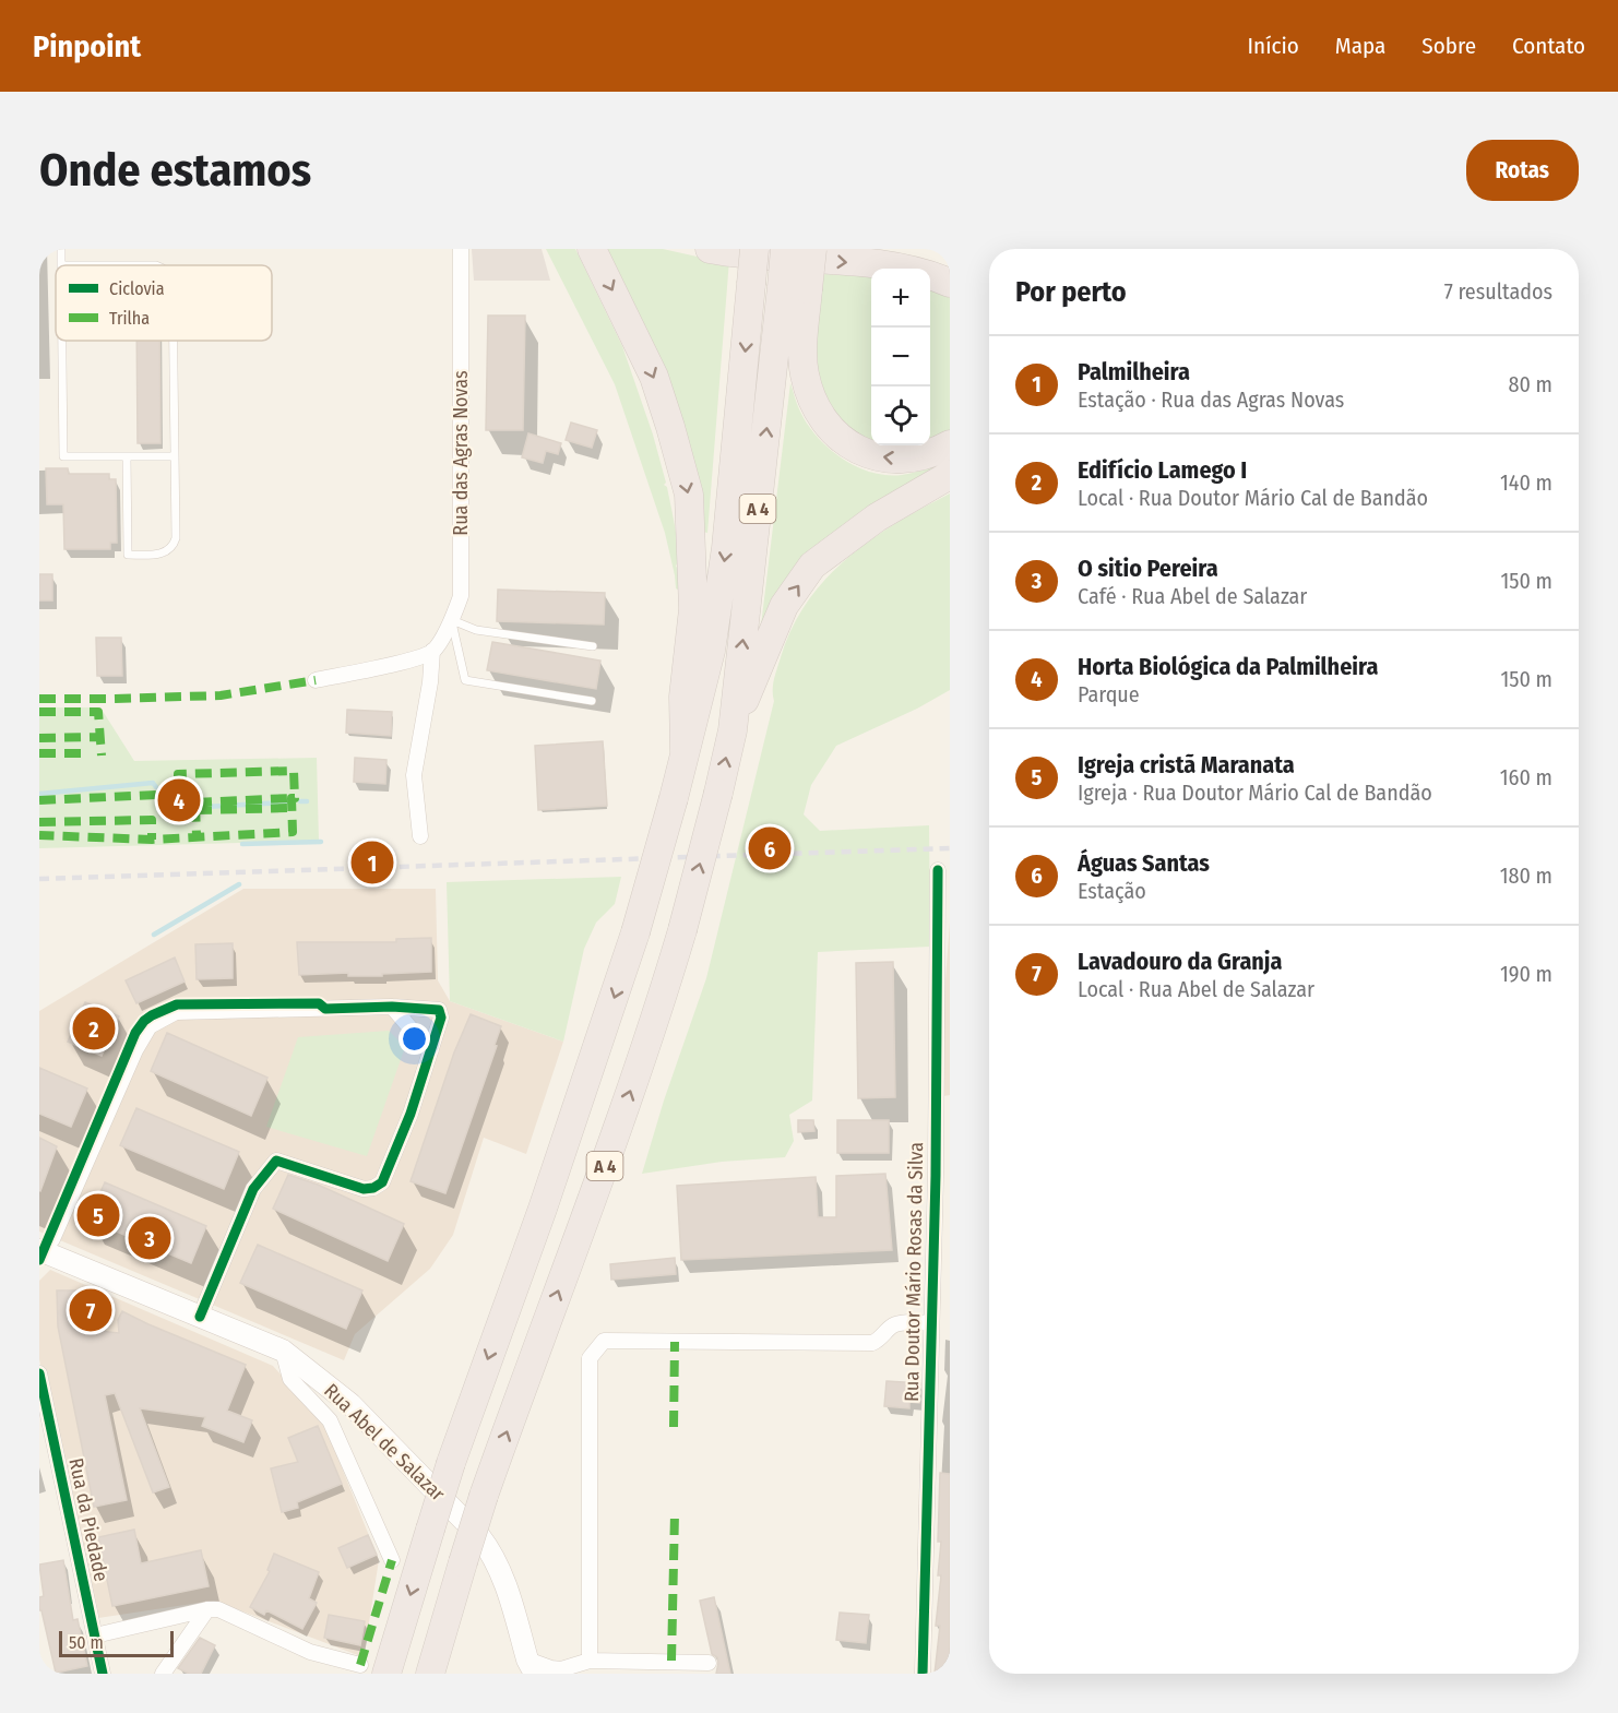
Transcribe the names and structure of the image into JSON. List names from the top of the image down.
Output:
{
  "streets": {
    "highway": ["A 4"],
    "street": [
      "Rua das Agras Novas",
      "Rua Doutor Mário Rosas da Silva",
      "Rua Abel de Salazar",
      "Rua da Piedade"
    ]
  },
  "legend": ["Ciclovia", "Trilha"],
  "scale_bar": "50 m",
  "page": {
    "header": "Pinpoint",
    "nav": [
      "Início",
      "Mapa",
      "Sobre",
      "Contato"
    ],
    "buttons": "Rotas",
    "title": "Onde estamos",
    "heading": ["Por perto", "7 resultados"],
    "map_buttons": ["+", "−"],
    "list": [
      {
        "mark": "1",
        "name": "Palmilheira",
        "note": "Estação · Rua das Agras Novas",
        "value": "80 m"
      },
      {
        "mark": "2",
        "name": "Edifício Lamego I",
        "note": "Local · Rua Doutor Mário Cal de Bandão",
        "value": "140 m"
      },
      {
        "mark": "3",
        "name": "O sitio Pereira",
        "note": "Café · Rua Abel de Salazar",
        "value": "150 m"
      },
      {
        "mark": "4",
        "name": "Horta Biológica da Palmilheira",
        "note": "Parque",
        "value": "150 m"
      },
      {
        "mark": "5",
        "name": "Igreja cristã Maranata",
        "note": "Igreja · Rua Doutor Mário Cal de Bandão",
        "value": "160 m"
      },
      {
        "mark": "6",
        "name": "Águas Santas",
        "note": "Estação",
        "value": "180 m"
      },
      {
        "mark": "7",
        "name": "Lavadouro da Granja",
        "note": "Local · Rua Abel de Salazar",
        "value": "190 m"
      }
    ],
    "pins": [
      "4",
      "6",
      "1",
      "2",
      "5",
      "3",
      "7"
    ],
    "scale": "50 m"
  }
}
